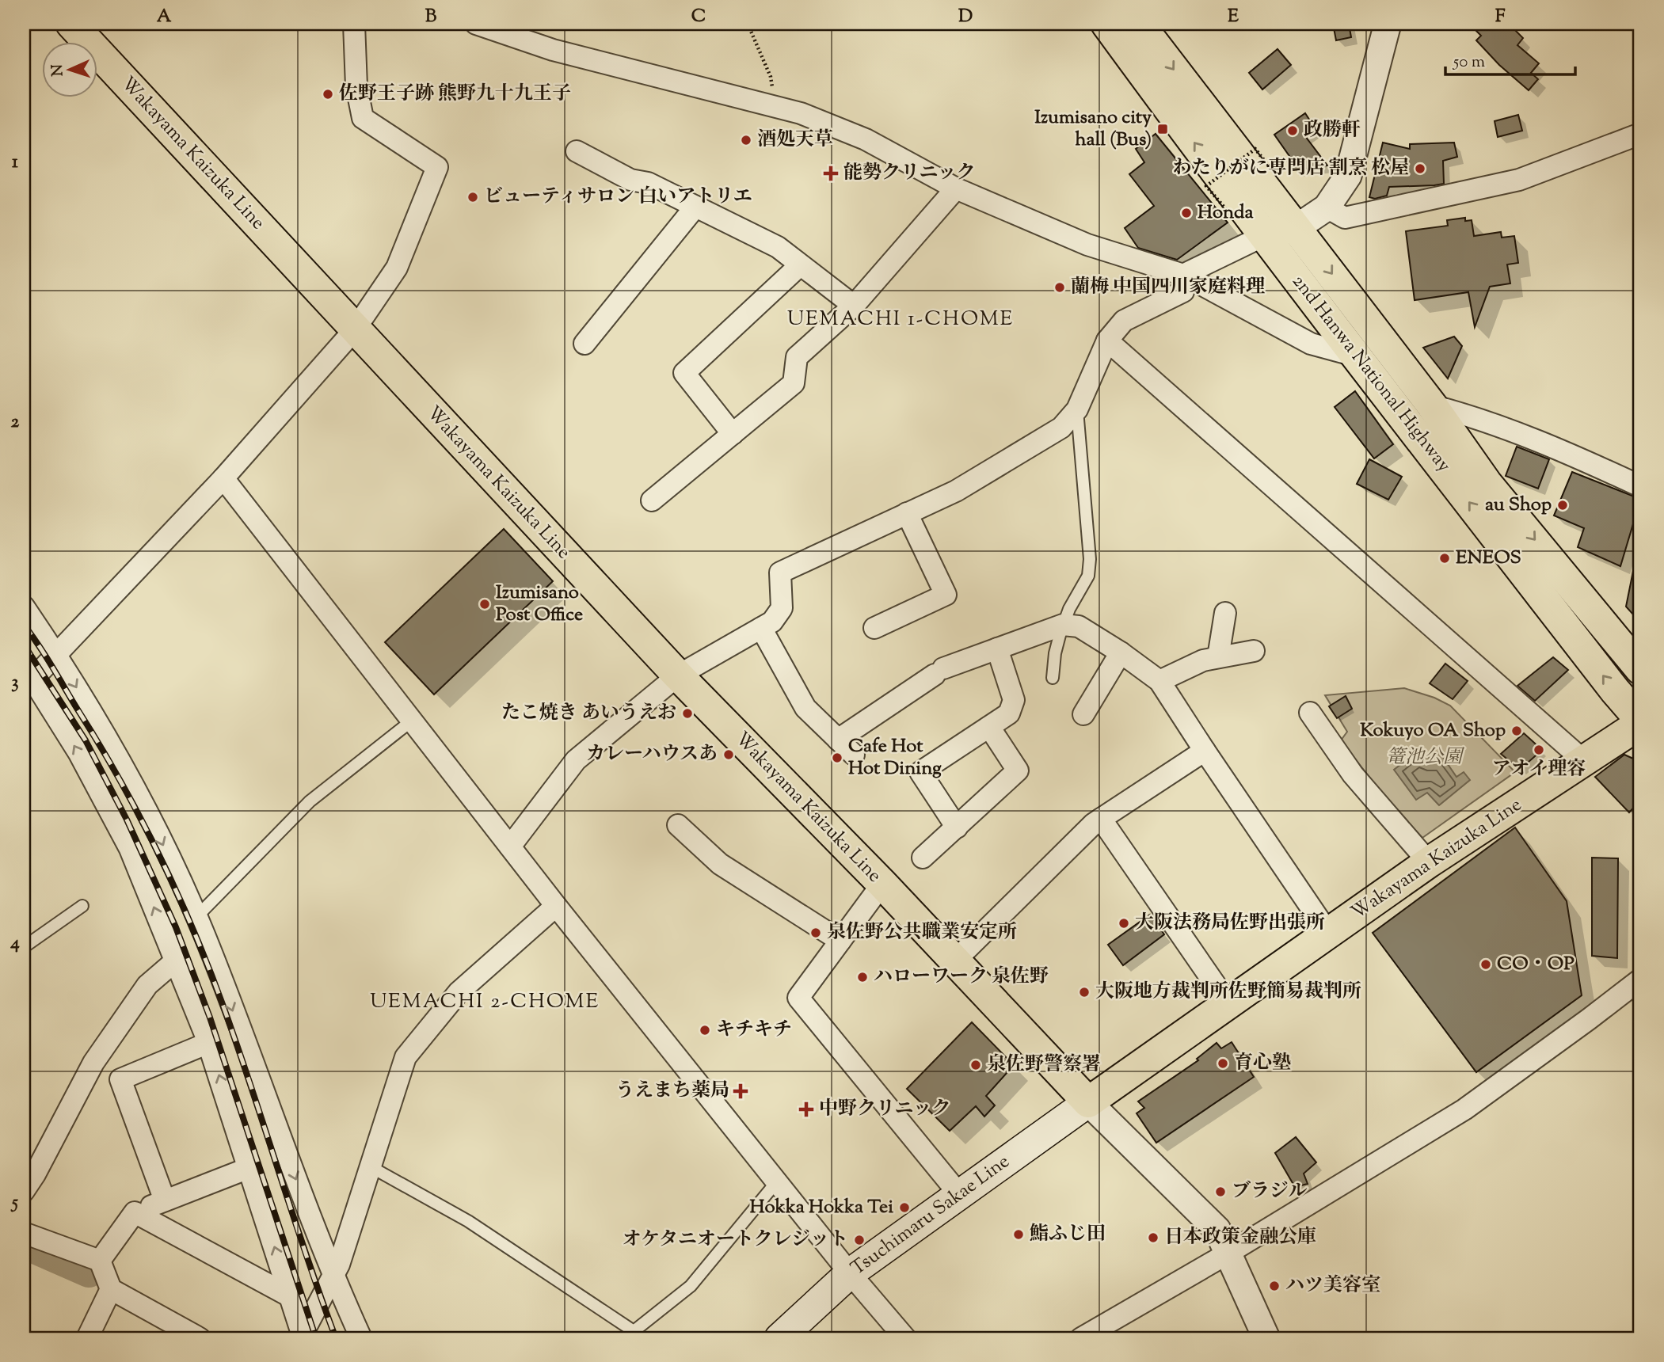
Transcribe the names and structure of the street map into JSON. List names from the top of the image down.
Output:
{
  "streets": {
    "main road": ["Wakayama Kaizuka Line", "2nd Hanwa National Highway", "Tsuchimaru Sakae Line"]
  },
  "crossings": [
    ["Wakayama Kaizuka Line", "2nd Hanwa National Highway"],
    ["Wakayama Kaizuka Line", "Tsuchimaru Sakae Line"]
  ],
  "districts": ["UEMACHI 1-CHOME", "UEMACHI 2-CHOME"],
  "parks": ["篭池公園"],
  "places": {
    "other": [
      "佐野王子跡 熊野九十九王子",
      "政勝軒",
      "酒処天草",
      "わたりがに専門店 割烹 松屋",
      "ビューティサロン 白いアトリエ",
      "Honda",
      "蘭梅 中国四川家庭料理",
      "au Shop",
      "ENEOS",
      "Izumisano Post Office",
      "たこ焼き あいうえお",
      "Kokuyo OA Shop",
      "アオイ理容",
      "カレーハウスあ",
      "Cafe Hot Hot Dining",
      "大阪法務局佐野出張所",
      "泉佐野公共職業安定所",
      "CO・OP",
      "ハローワーク 泉佐野",
      "大阪地方裁判所佐野簡易裁判所",
      "キチキチ",
      "育心塾",
      "泉佐野警察署",
      "ブラジル",
      "Hokka Hokka Tei",
      "鮨ふじ田",
      "日本政策金融公庫",
      "オケタニオートクレジット",
      "ハツ美容室"
    ],
    "transit": ["Izumisano city hall (Bus)"],
    "health": ["能勢クリニック", "うえまち薬局", "中野クリニック"]
  },
  "scale_bar": "50 m",
  "north": "left",
  "grid": {
    "columns": [
      "A",
      "B",
      "C",
      "D",
      "E",
      "F"
    ],
    "rows": [
      "1",
      "2",
      "3",
      "4",
      "5"
    ]
  }
}
